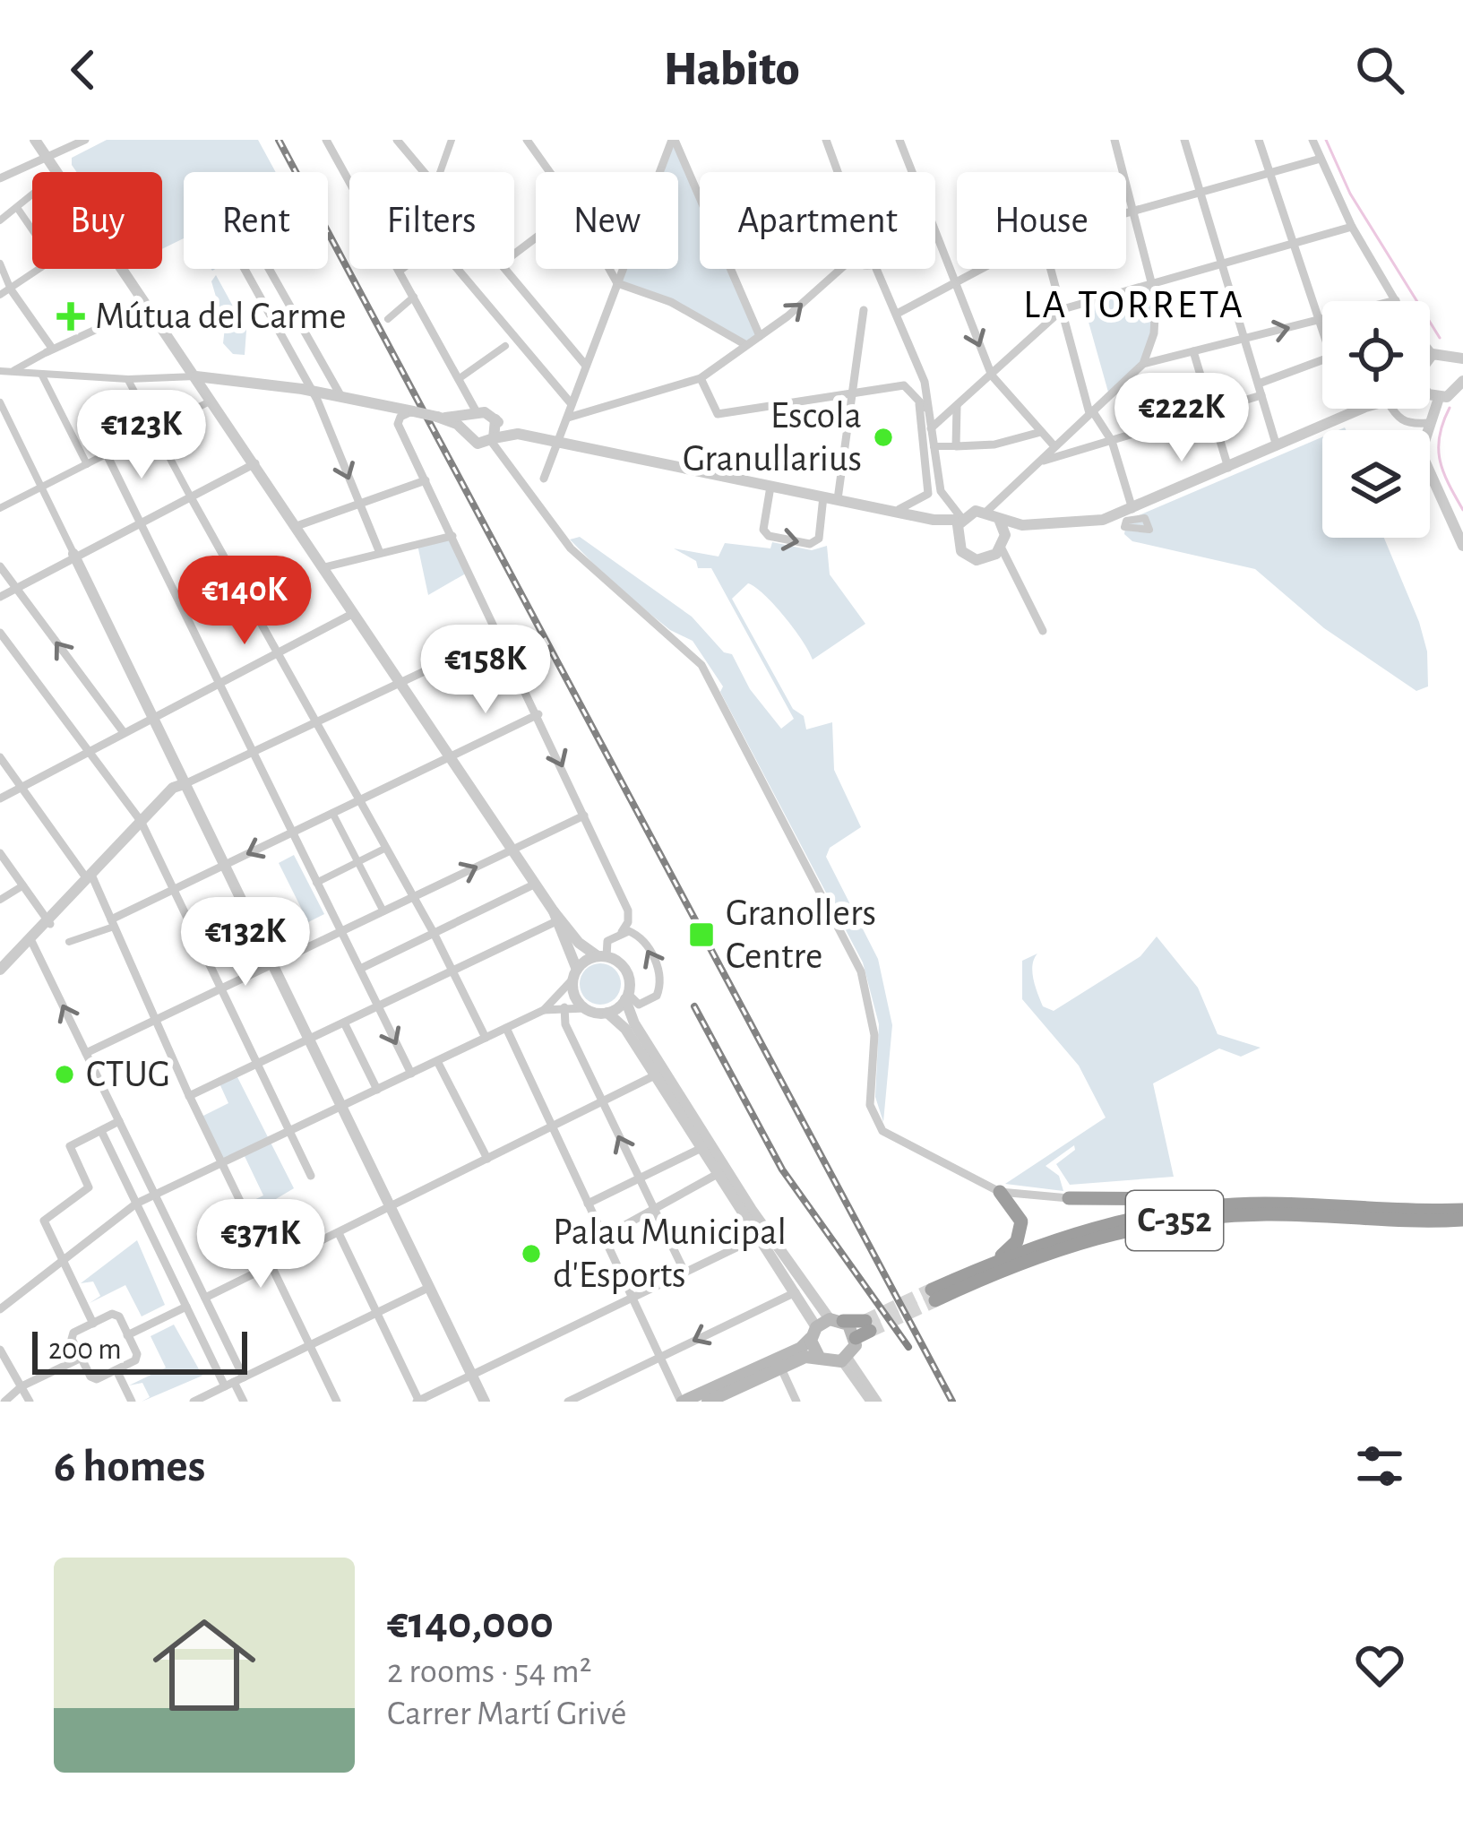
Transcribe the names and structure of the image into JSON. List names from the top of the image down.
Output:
{
  "streets": {
    "highway": ["C-352"]
  },
  "districts": ["LA TORRETA"],
  "places": {
    "health": ["Mútua del Carme"],
    "other": ["Escola Granullarius", "CTUG", "Palau Municipal d'Esports"],
    "transit": ["Granollers Centre"]
  },
  "scale_bar": "200 m",
  "page": {
    "header": "Habito",
    "chip": [
      "Buy",
      "Rent",
      "Filters",
      "New",
      "Apartment",
      "House"
    ],
    "price": [
      "€222K",
      "€123K",
      "€140K",
      "€158K",
      "€132K",
      "€371K"
    ],
    "scale": "200 m",
    "heading": "6 homes",
    "list": [
      {
        "name": "€140,000",
        "note": "2 rooms · 54 m² · Carrer Martí Grivé"
      }
    ]
  }
}
